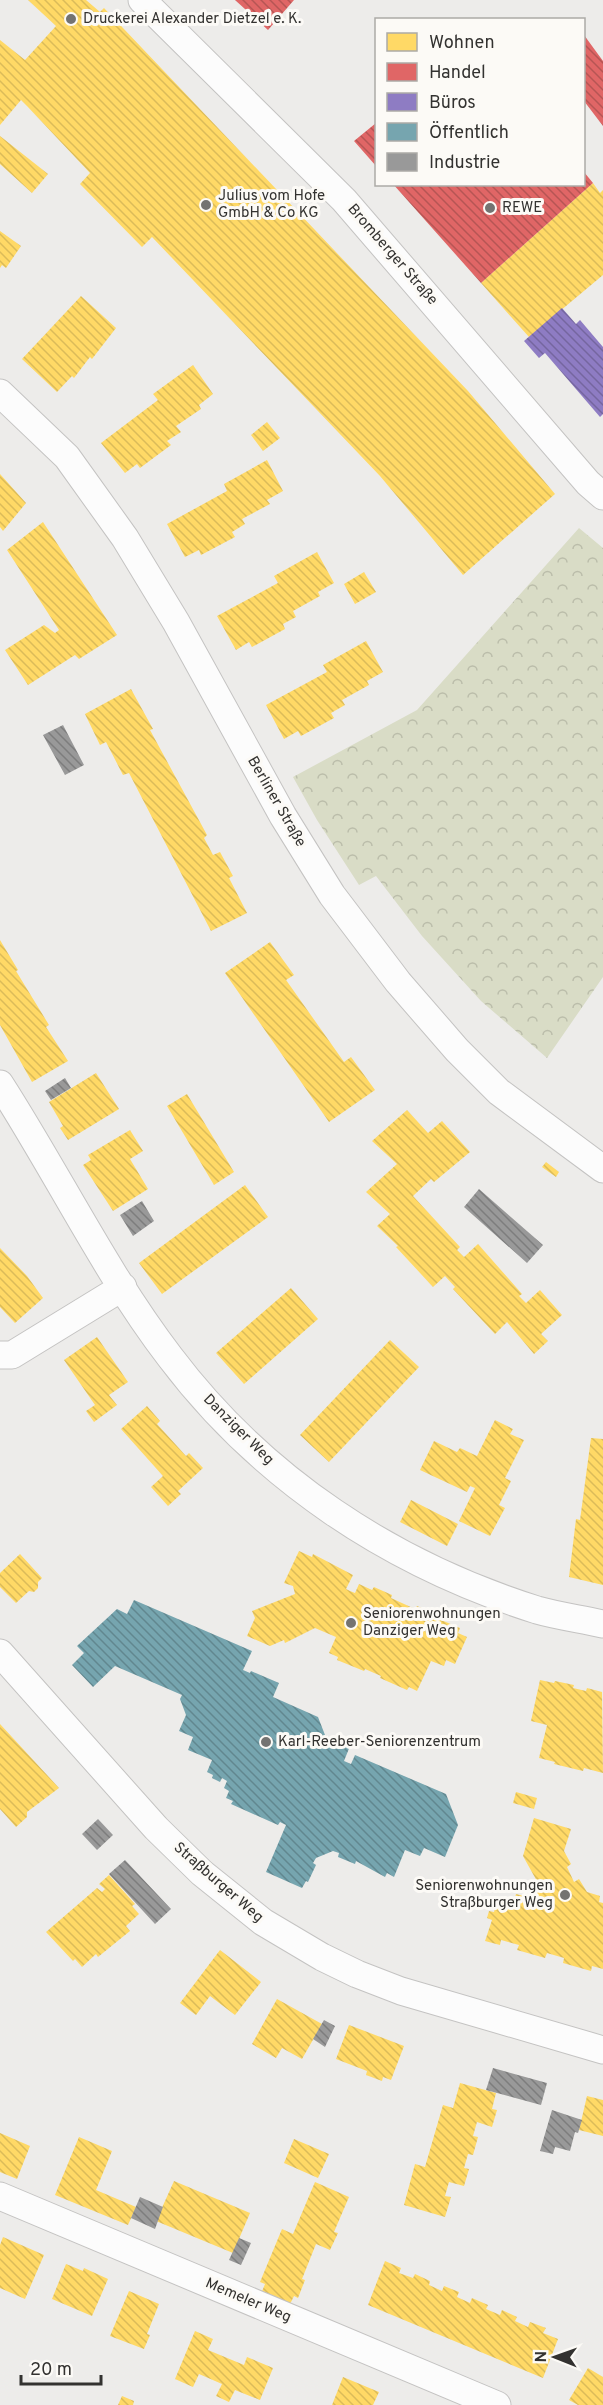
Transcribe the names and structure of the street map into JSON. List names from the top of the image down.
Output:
{
  "streets": {
    "street": [
      "Bromberger Straße",
      "Berliner Straße",
      "Danziger Weg",
      "Straßburger Weg",
      "Memeler Weg"
    ]
  },
  "places": [
    "Druckerei Alexander Dietzel e. K.",
    "Julius vom Hofe GmbH & Co KG",
    "REWE",
    "Seniorenwohnungen Danziger Weg",
    "Karl-Reeber-Seniorenzentrum",
    "Seniorenwohnungen Straßburger Weg"
  ],
  "legend": [
    "Wohnen",
    "Handel",
    "Büros",
    "Öffentlich",
    "Industrie"
  ],
  "scale_bar": "20 m",
  "north": "left"
}
